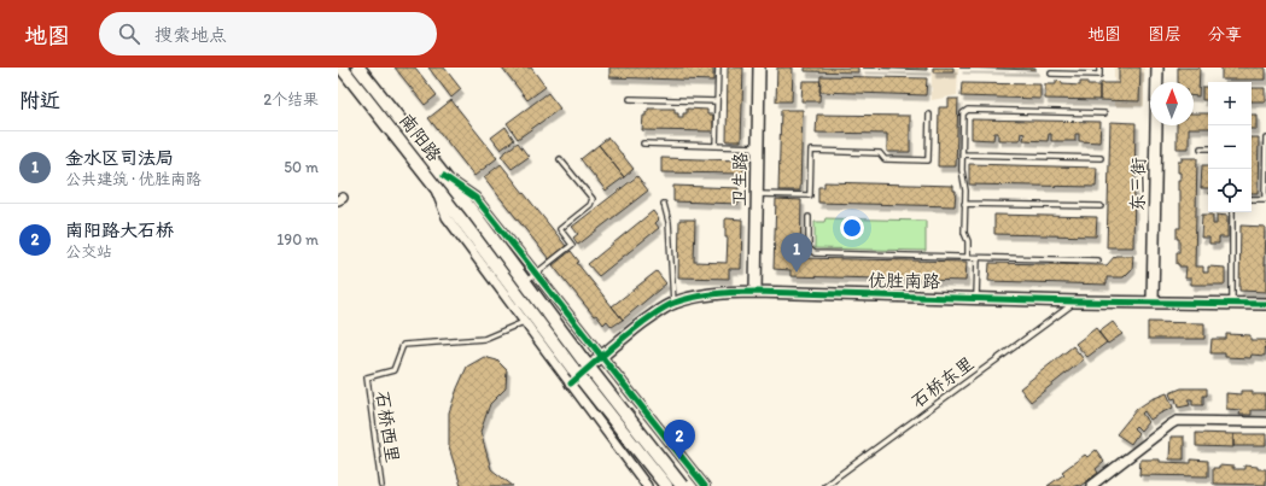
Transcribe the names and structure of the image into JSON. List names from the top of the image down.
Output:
{
  "streets": {
    "main road": ["南阳路"],
    "street": ["卫生路", "东三街", "优胜南路"],
    "lane": ["石桥东里", "石桥西里"]
  },
  "crossings": [
    ["卫生路", "优胜南路"],
    ["东三街", "优胜南路"],
    ["优胜南路", "石桥东里"]
  ],
  "north": "top",
  "page": {
    "header": "地图",
    "search": "搜索地点",
    "nav": ["地图", "图层", "分享"],
    "heading": ["附近", "2个结果"],
    "map_buttons": ["+", "−"],
    "list": [
      {
        "mark": "1",
        "name": "金水区司法局",
        "note": "公共建筑 · 优胜南路",
        "value": "50 m"
      },
      {
        "mark": "2",
        "name": "南阳路大石桥",
        "note": "公交站",
        "value": "190 m"
      }
    ],
    "pins": ["1", "2"]
  }
}
